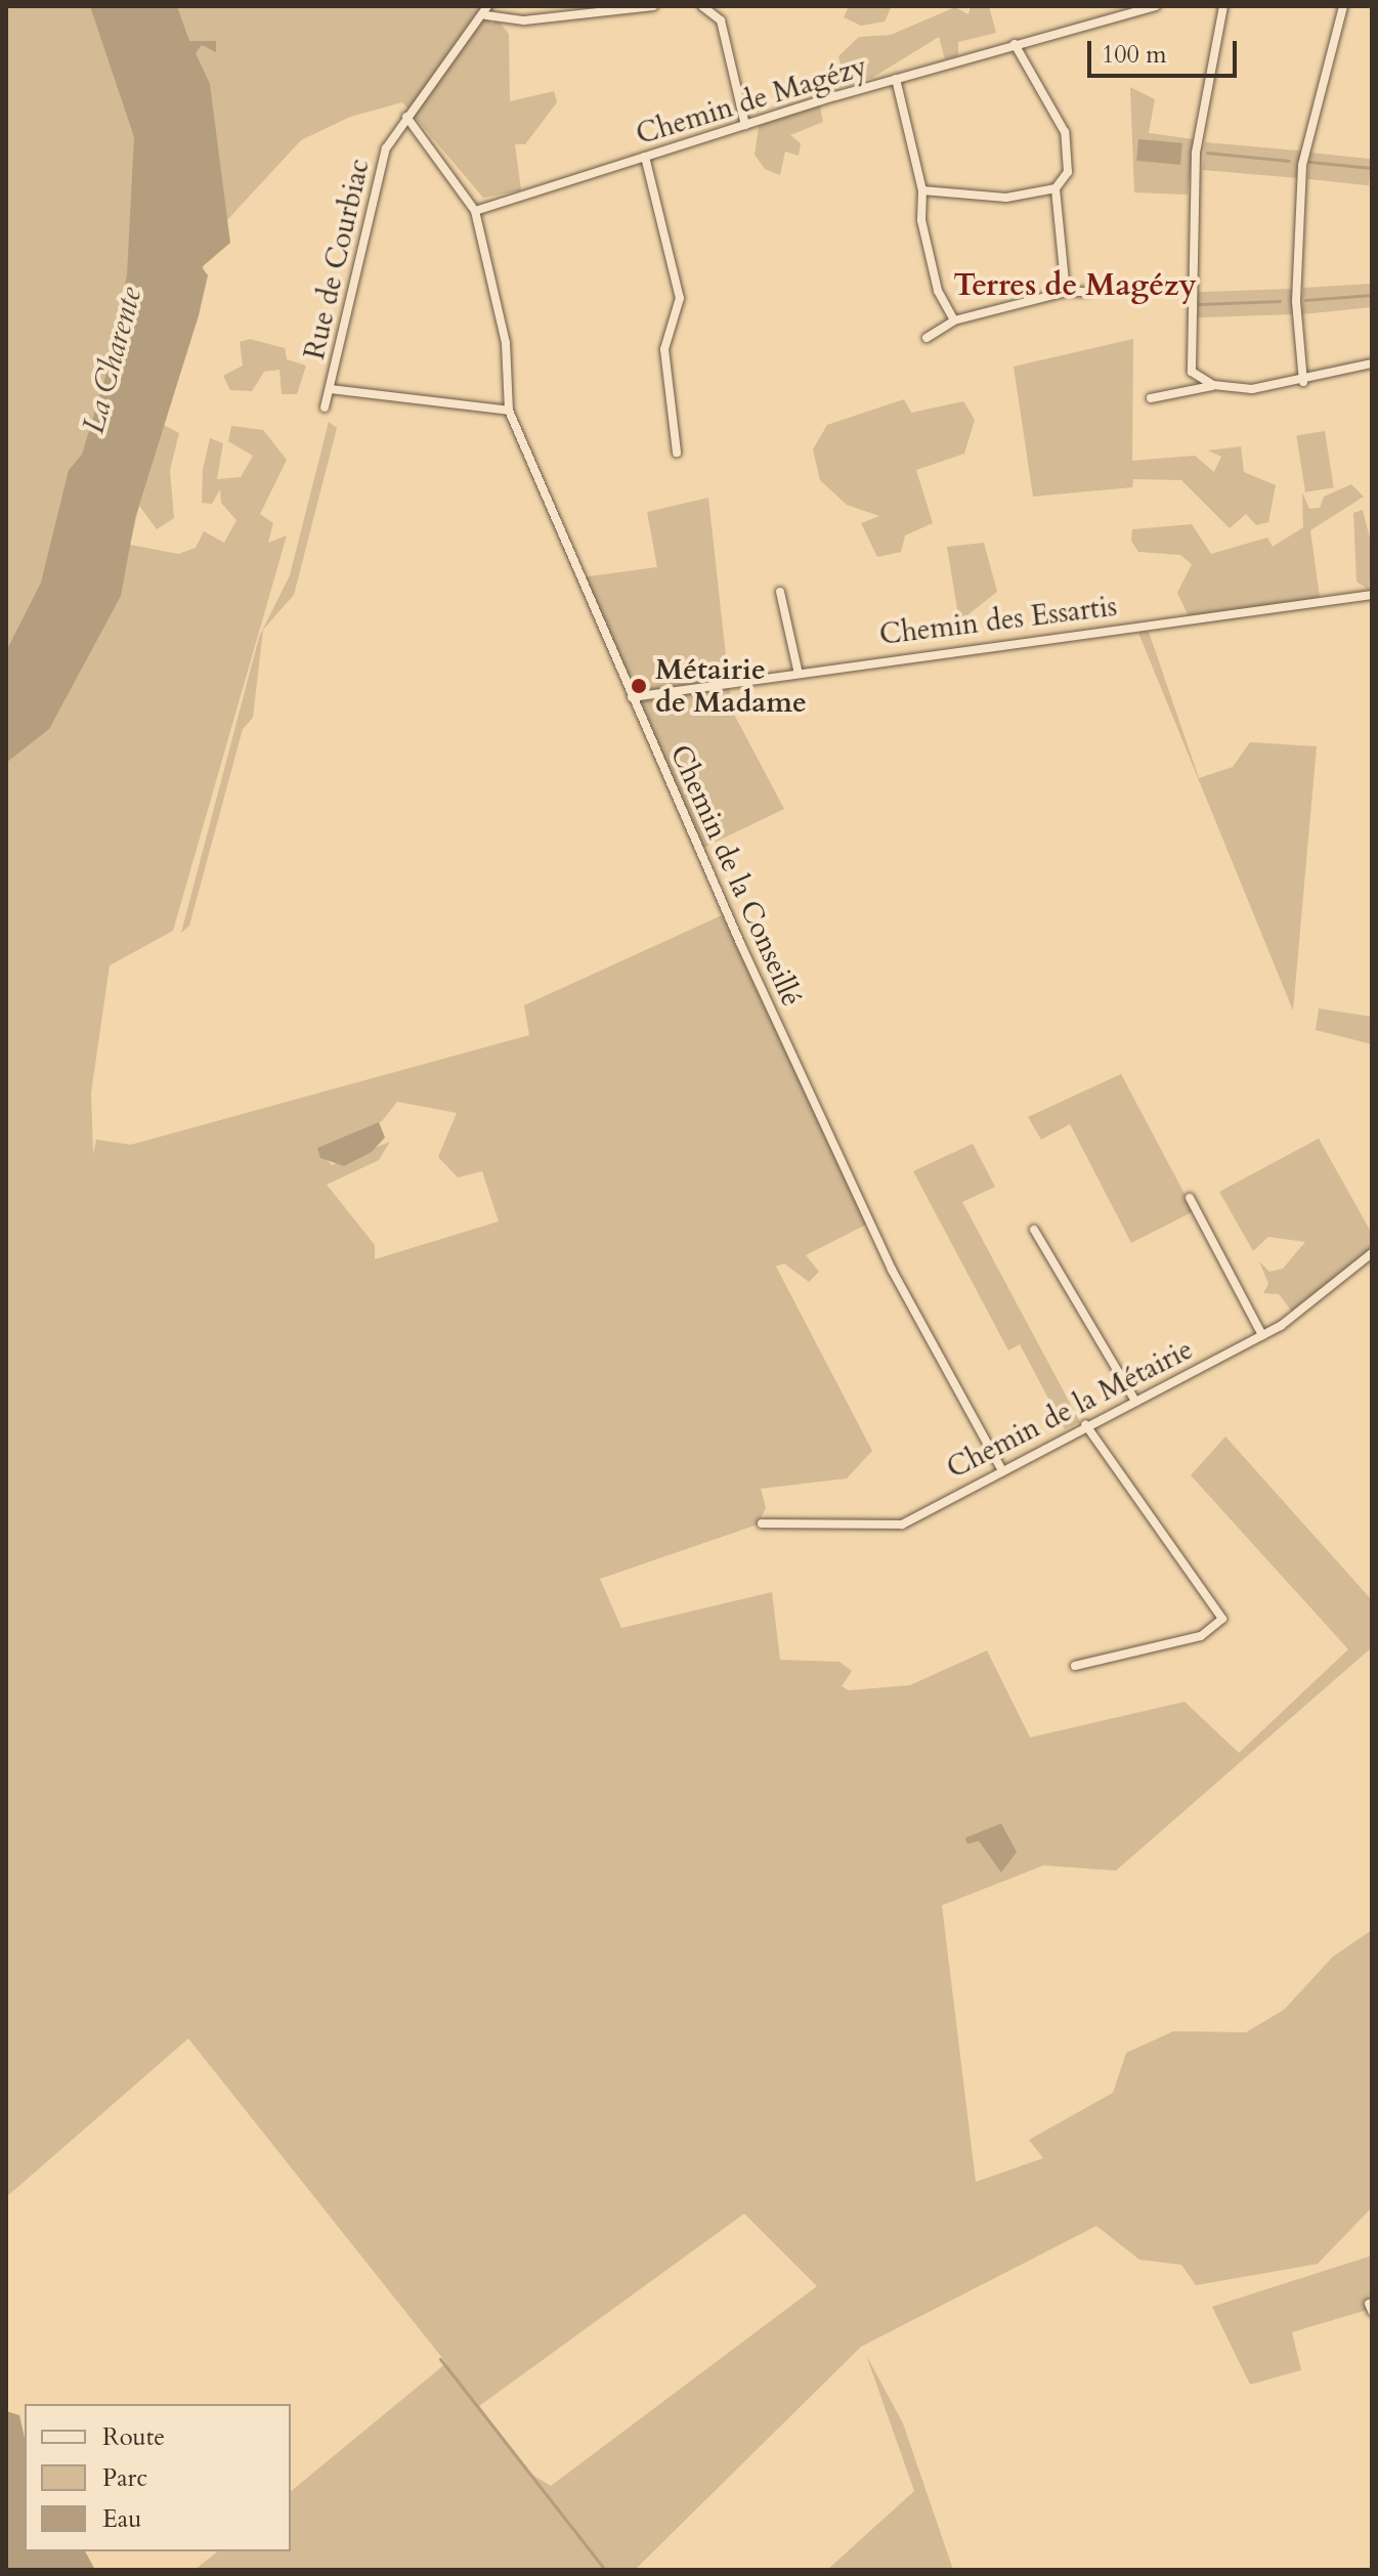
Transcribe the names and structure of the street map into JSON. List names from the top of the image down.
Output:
{
  "streets": {
    "street": [
      "Chemin de Magézy",
      "Rue de Courbiac",
      "Chemin des Essartis",
      "Chemin de la Conseillé",
      "Chemin de la Métairie"
    ]
  },
  "crossings": [
    ["Chemin des Essartis", "Chemin de la Conseillé"],
    ["Chemin de la Conseillé", "Chemin de la Métairie"]
  ],
  "districts": ["Terres de Magézy"],
  "water": ["La Charente"],
  "places": ["Métairie de Madame"],
  "legend": ["Route", "Parc", "Eau"],
  "scale_bar": "100 m"
}
